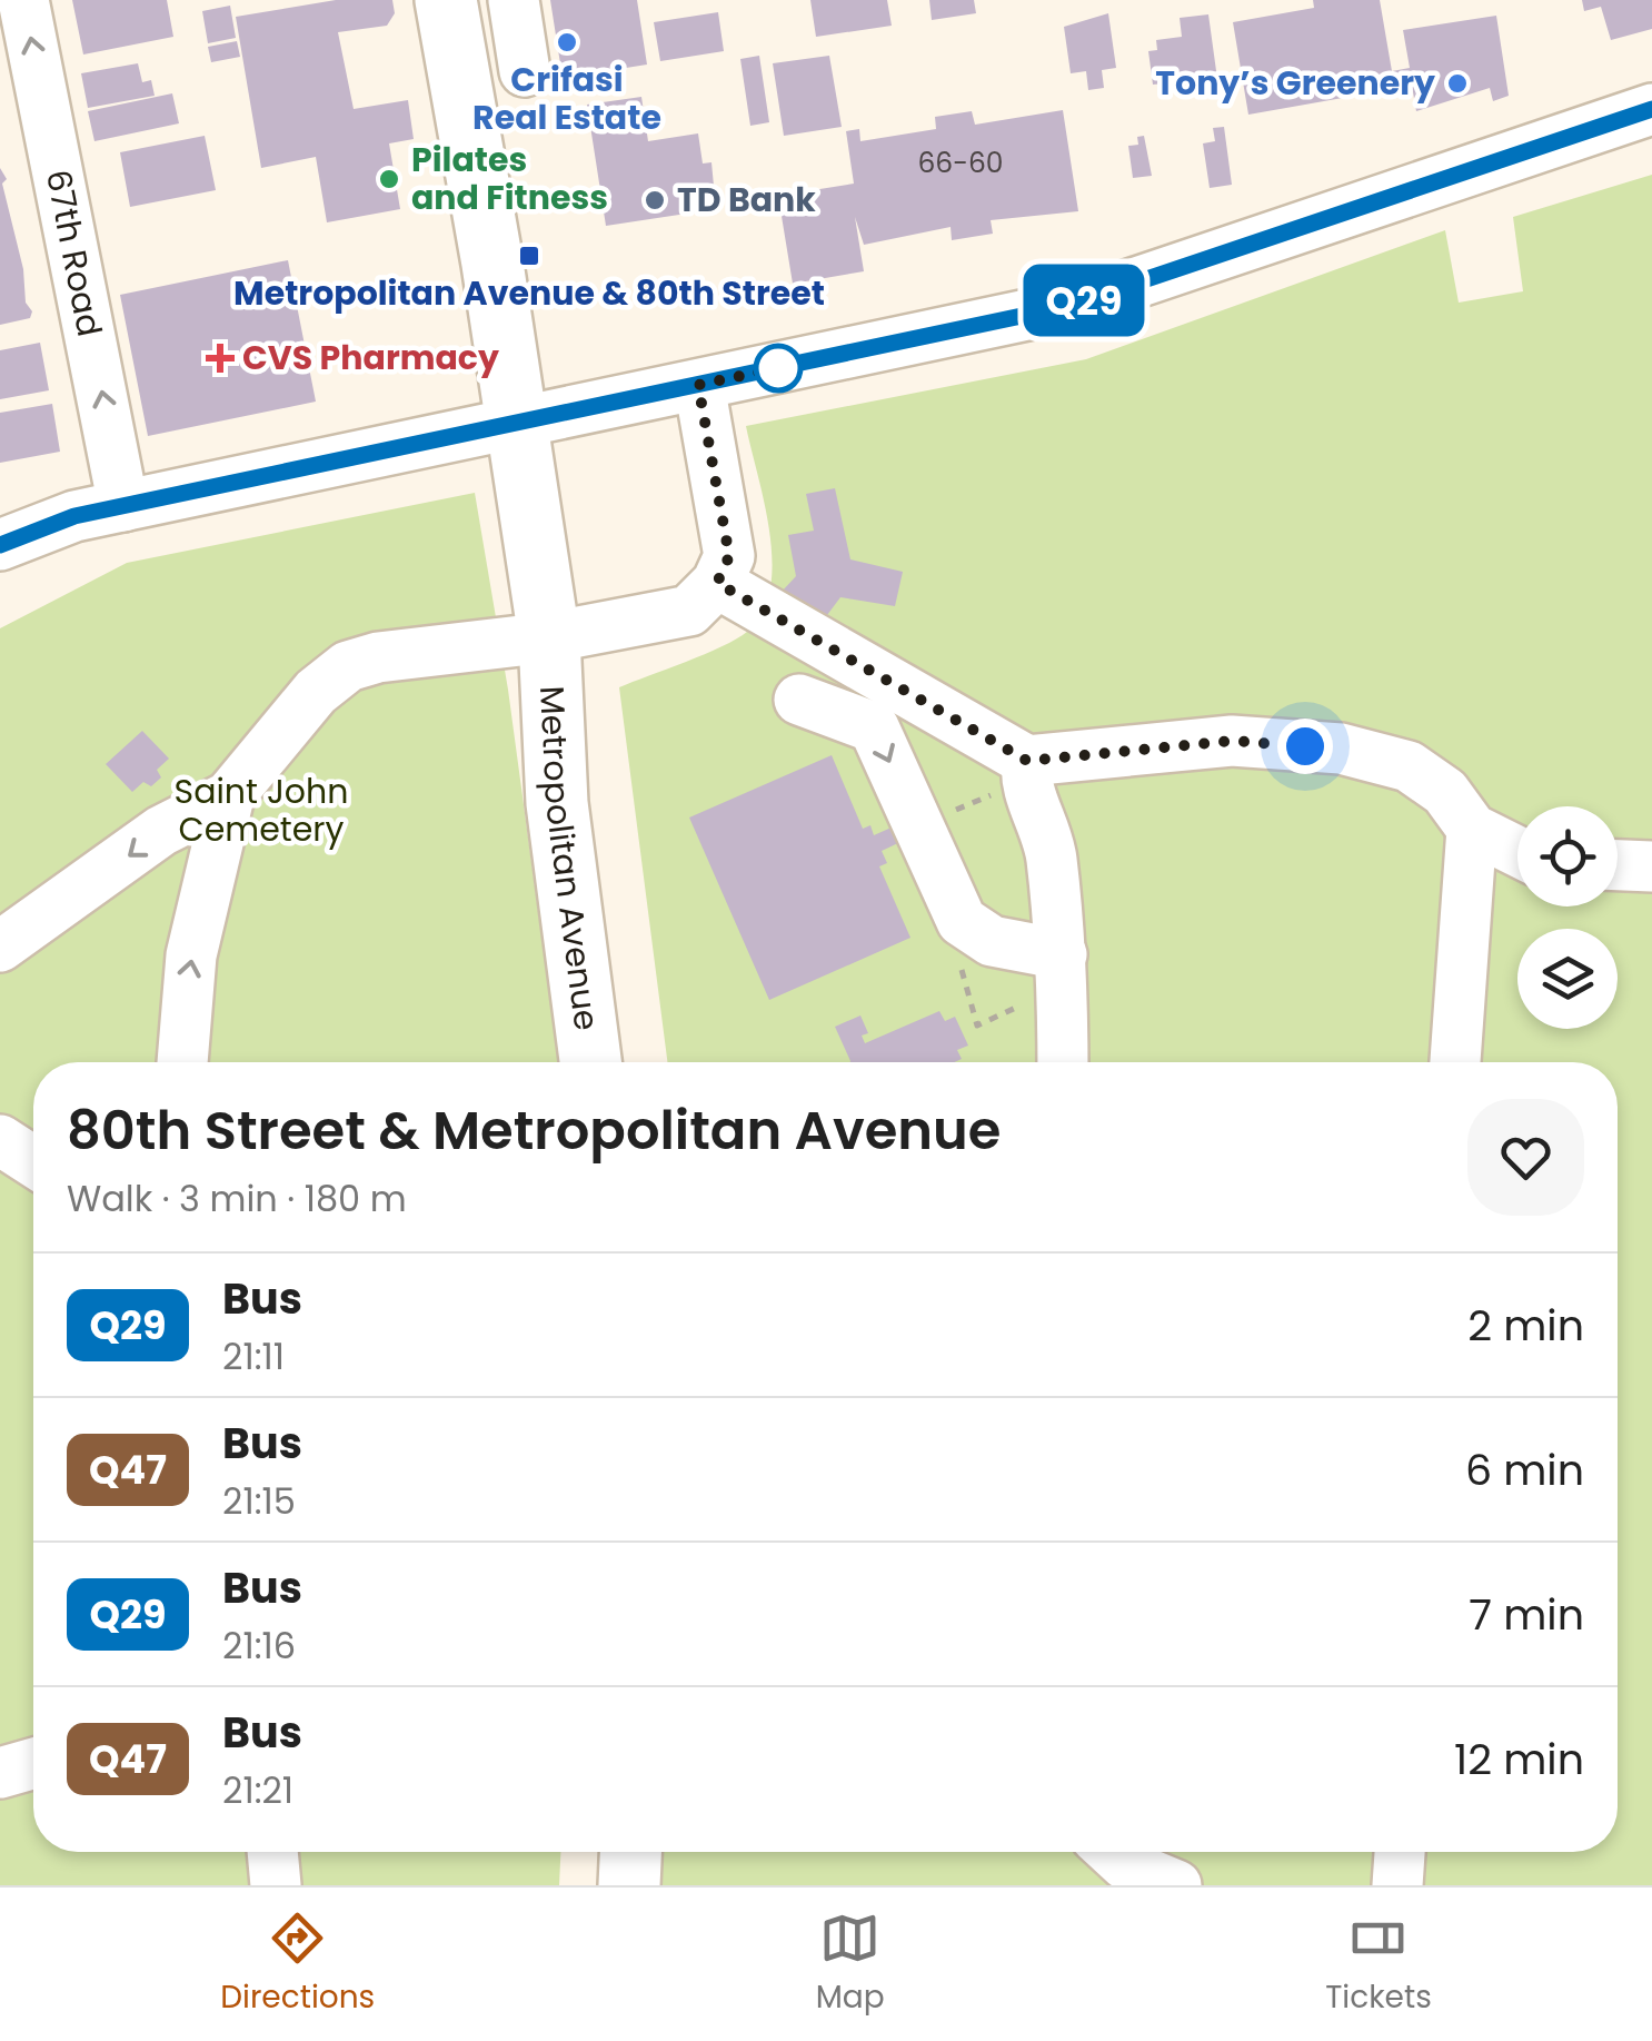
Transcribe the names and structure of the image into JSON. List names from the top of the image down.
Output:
{
  "streets": {
    "main road": ["Metropolitan Avenue"],
    "street": ["67th Road"]
  },
  "one_way": ["67th Road"],
  "parks": ["Saint John Cemetery"],
  "places": {
    "other": [
      "Crifasi Real Estate",
      "Tony’s Greenery",
      "Pilates and Fitness",
      "TD Bank"
    ],
    "transit": ["Metropolitan Avenue & 80th Street"],
    "health": ["CVS Pharmacy"]
  },
  "lines": ["bus line Q29"],
  "house_numbers": ["66-60"],
  "page": {
    "on_map": "Q29",
    "heading": ["80th Street & Metropolitan Avenue", "Walk · 3 min · 180 m"],
    "list": [
      {
        "mark": "Q29",
        "name": "Bus",
        "note": "21:11",
        "value": "2 min"
      },
      {
        "mark": "Q47",
        "name": "Bus",
        "note": "21:15",
        "value": "6 min"
      },
      {
        "mark": "Q29",
        "name": "Bus",
        "note": "21:16",
        "value": "7 min"
      },
      {
        "mark": "Q47",
        "name": "Bus",
        "note": "21:21",
        "value": "12 min"
      }
    ],
    "tabs": ["Directions", "Map", "Tickets"]
  }
}
